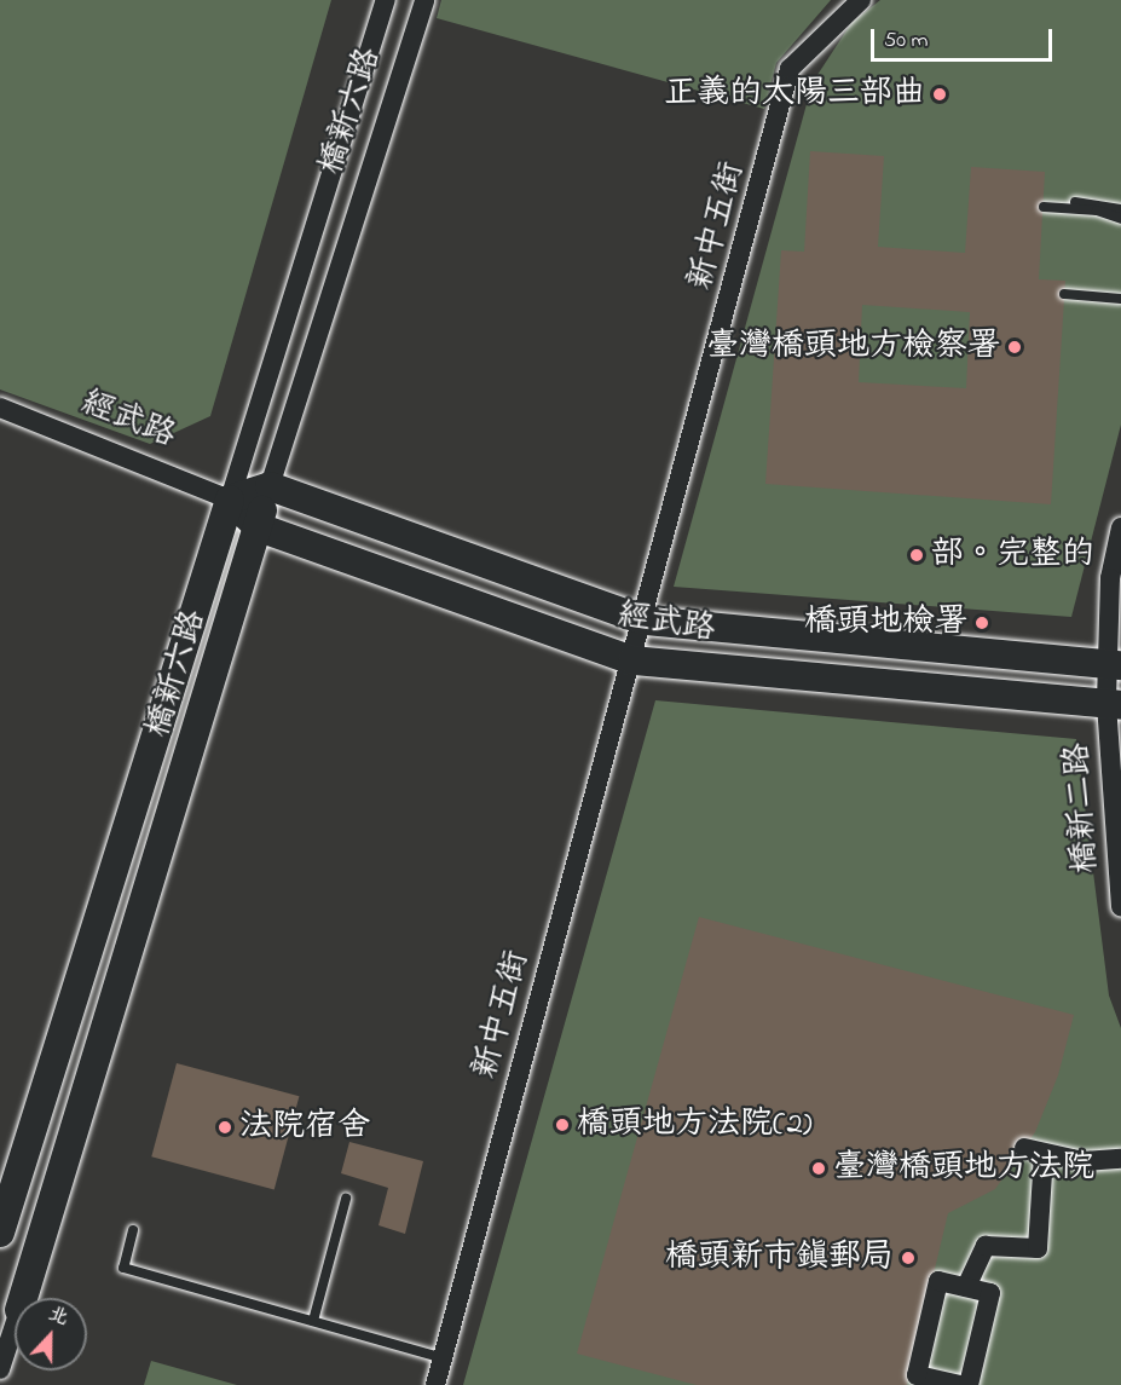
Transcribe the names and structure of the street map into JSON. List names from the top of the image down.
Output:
{
  "streets": {
    "street": [
      "橋新六路",
      "新中五街",
      "經武路",
      "橋新二路"
    ]
  },
  "crossings": [
    ["橋新六路", "經武路"],
    ["新中五街", "經武路"],
    ["經武路", "橋新二路"]
  ],
  "places": [
    "正義的太陽三部曲",
    "臺灣橋頭地方檢察署",
    "部。完整的",
    "橋頭地檢署",
    "橋頭地方法院(2)",
    "法院宿舍",
    "臺灣橋頭地方法院",
    "橋頭新市鎮郵局"
  ],
  "scale_bar": "50 m",
  "north": "top"
}
